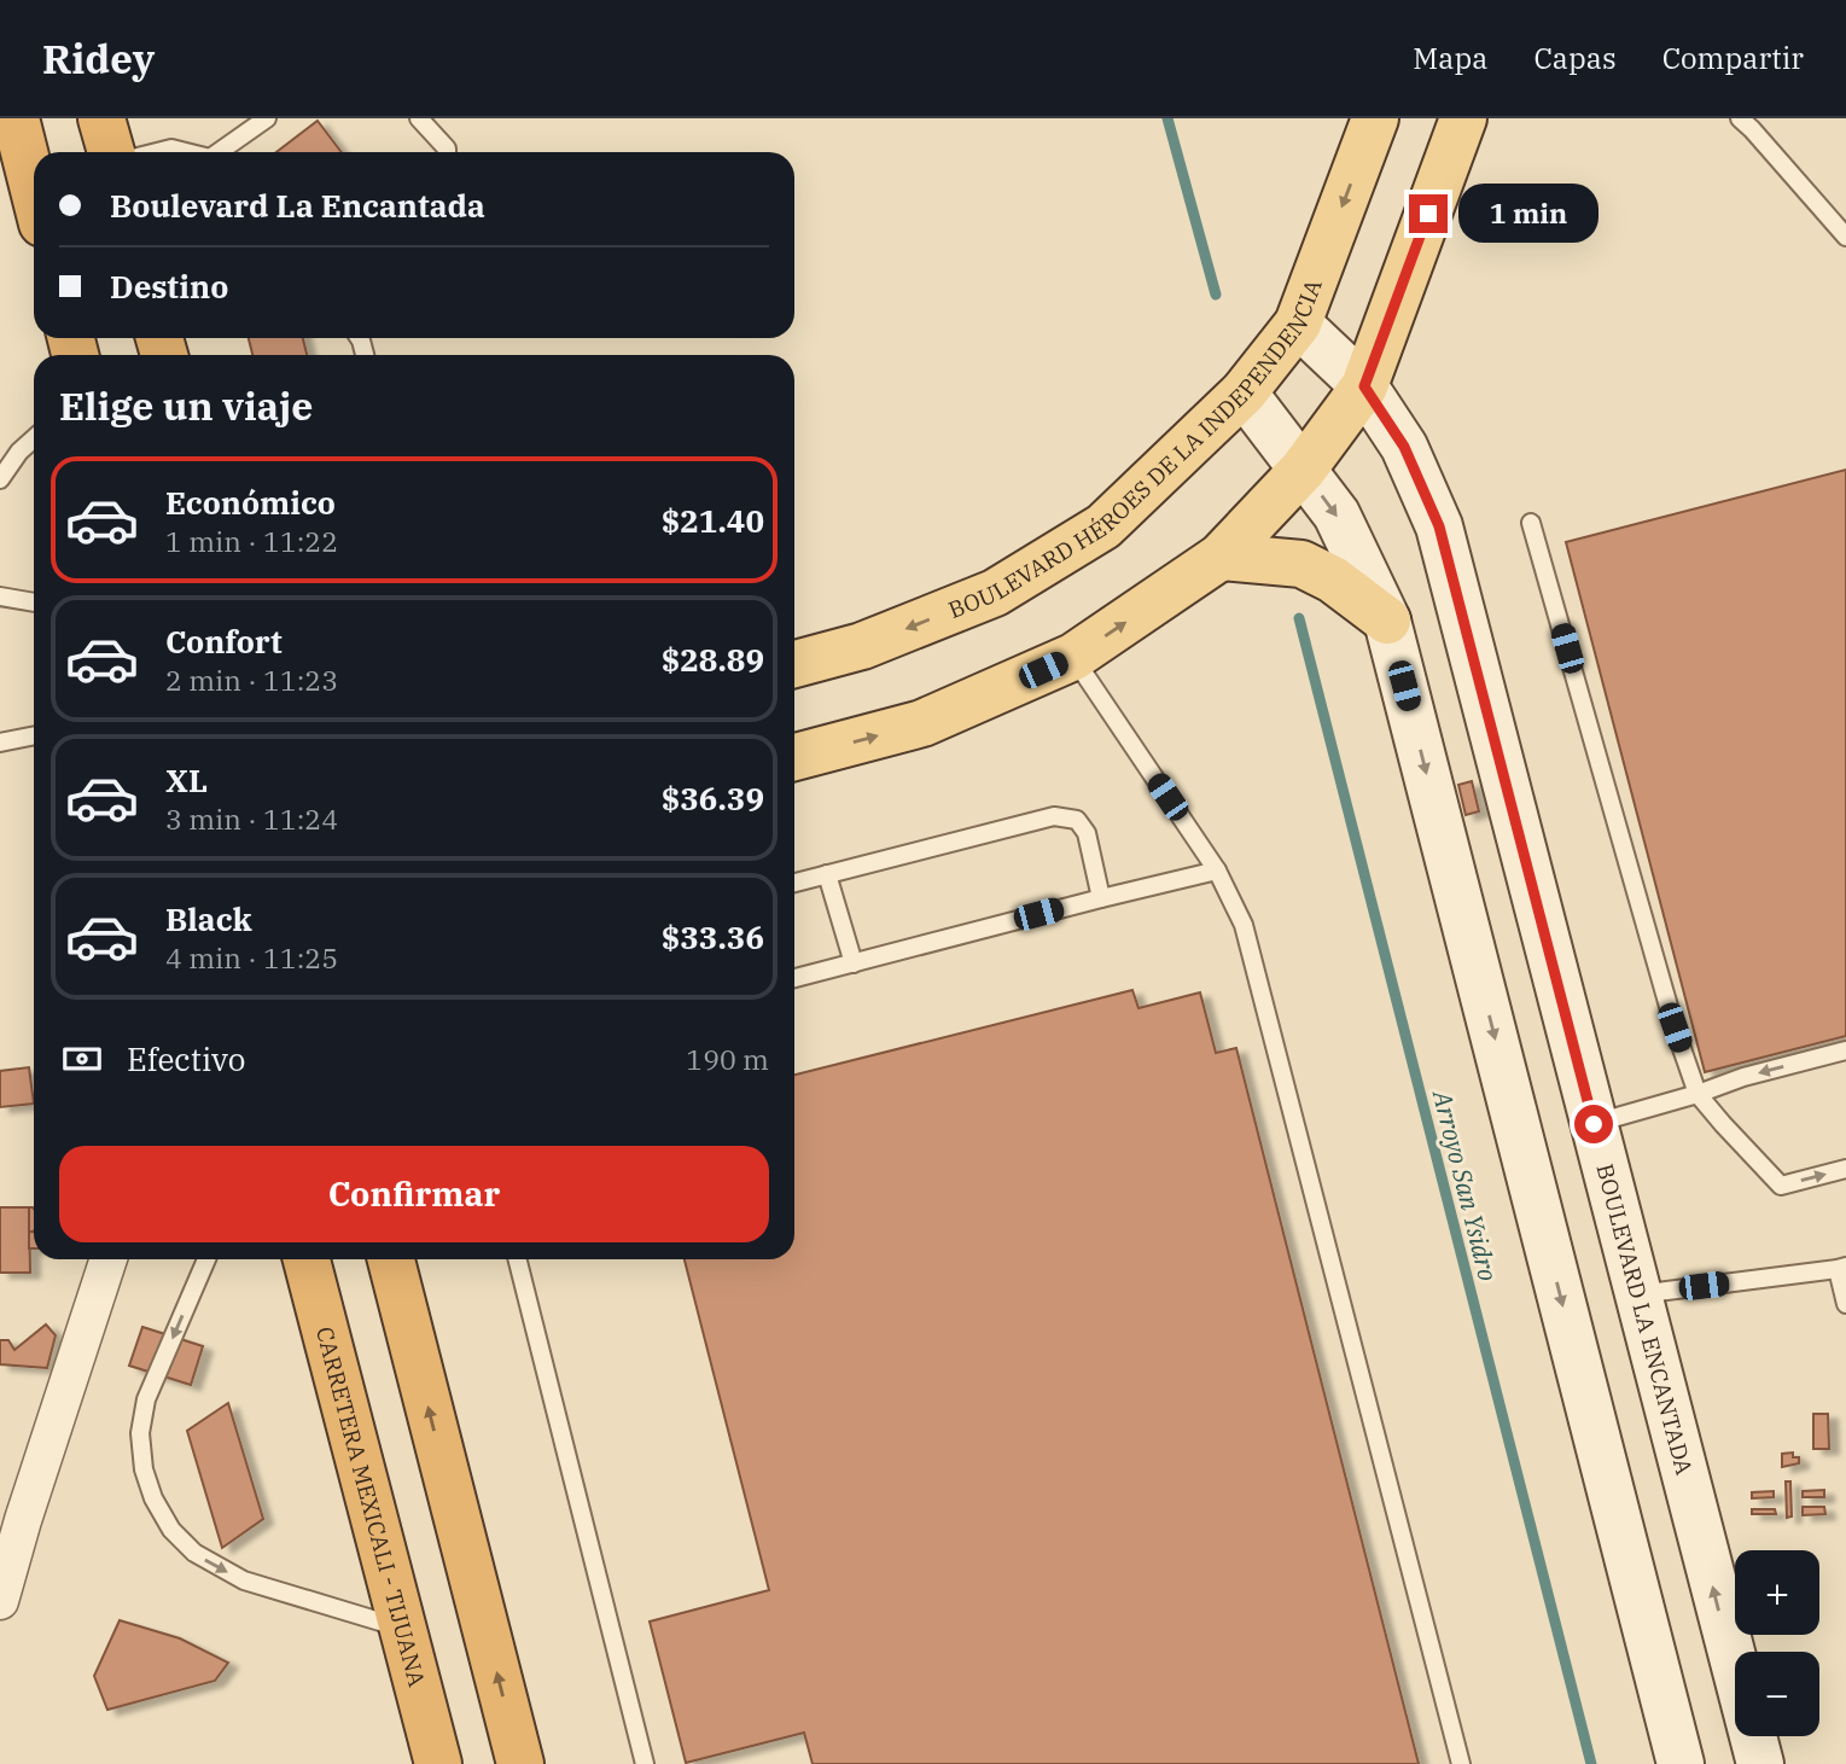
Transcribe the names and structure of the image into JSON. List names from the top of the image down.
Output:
{
  "streets": {
    "highway": ["CARRETERA MEXICALI - TIJUANA"],
    "main road": ["BOULEVARD HÉROES DE LA INDEPENDENCIA", "BOULEVARD LA ENCANTADA"]
  },
  "crossings": [
    ["BOULEVARD HÉROES DE LA INDEPENDENCIA", "BOULEVARD LA ENCANTADA"]
  ],
  "water": ["Arroyo San Ysidro"],
  "page": {
    "header": "Ridey",
    "nav": ["Mapa", "Capas", "Compartir"],
    "banner": ["Boulevard La Encantada", "Destino"],
    "bubble": "1 min",
    "heading": "Elige un viaje",
    "list": [
      {
        "name": "Económico",
        "note": "1 min · 11:22",
        "value": "$21.40"
      },
      {
        "name": "Confort",
        "note": "2 min · 11:23",
        "value": "$28.89"
      },
      {
        "name": "XL",
        "note": "3 min · 11:24",
        "value": "$36.39"
      },
      {
        "name": "Black",
        "note": "4 min · 11:25",
        "value": "$33.36"
      }
    ],
    "pay": ["Efectivo", "190 m"],
    "buttons": "Confirmar",
    "map_buttons": ["+", "−"]
  }
}
